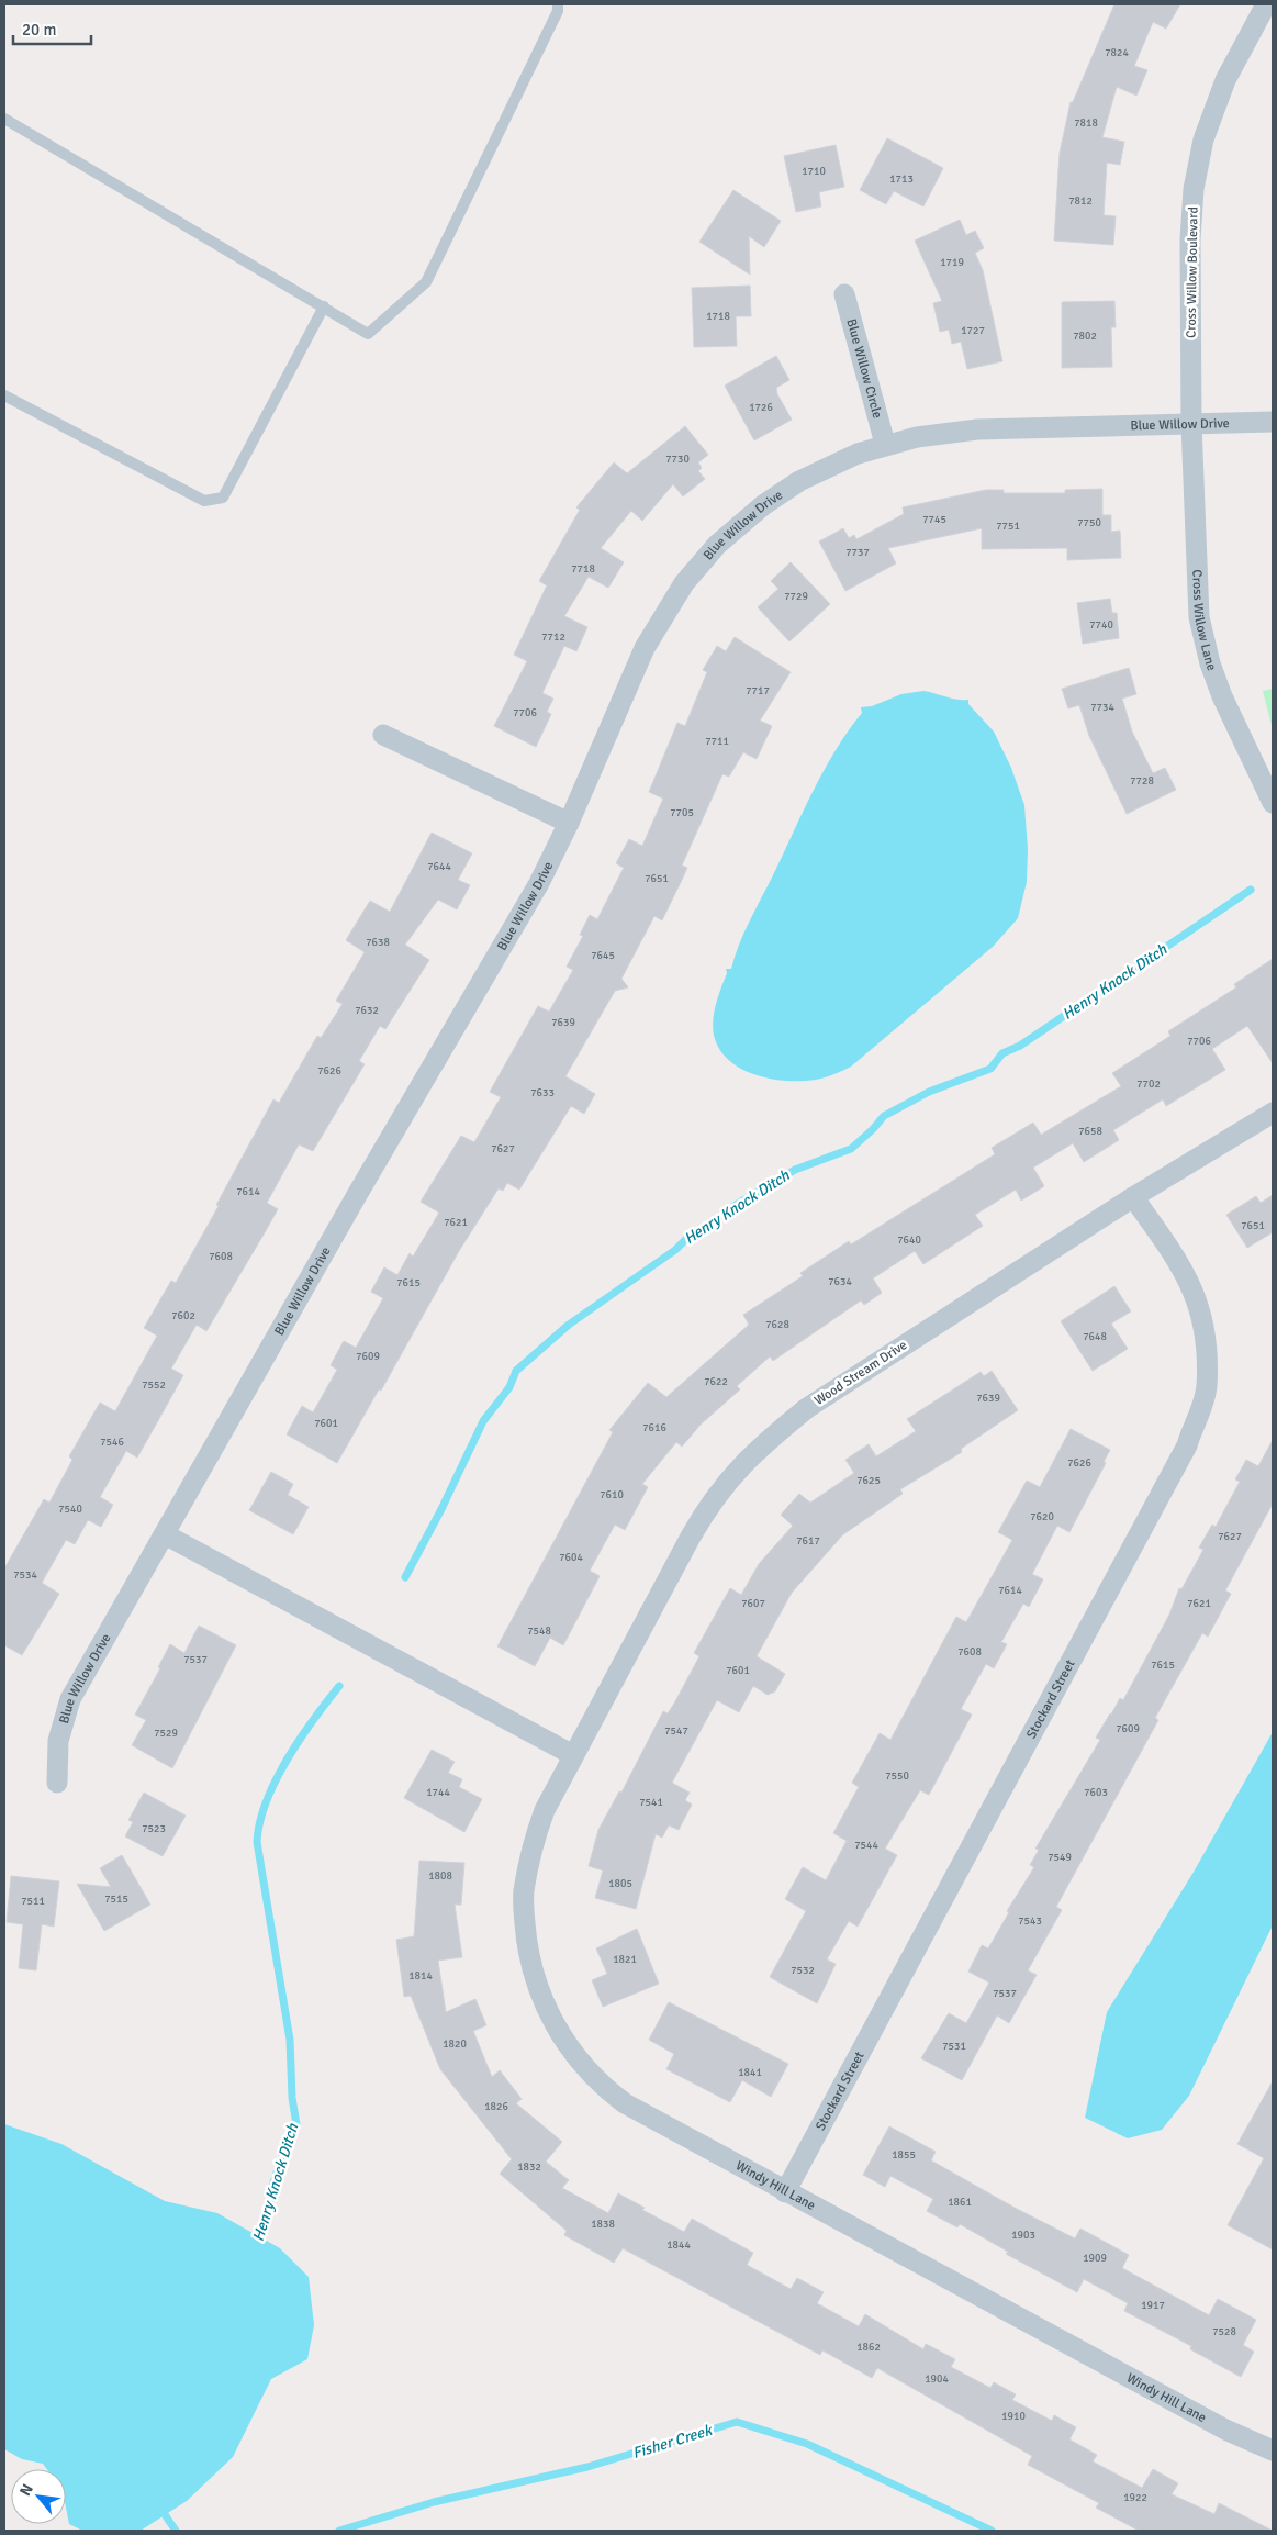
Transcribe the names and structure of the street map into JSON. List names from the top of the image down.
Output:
{
  "streets": {
    "street": [
      "Cross Willow Boulevard",
      "Blue Willow Circle",
      "Blue Willow Drive",
      "Cross Willow Lane",
      "Wood Stream Drive",
      "Stockard Street",
      "Windy Hill Lane"
    ]
  },
  "crossings": [
    ["Cross Willow Boulevard", "Blue Willow Drive"],
    ["Cross Willow Boulevard", "Cross Willow Lane"],
    ["Blue Willow Circle", "Blue Willow Drive"],
    ["Blue Willow Drive", "Cross Willow Lane"],
    ["Wood Stream Drive", "Stockard Street"],
    ["Wood Stream Drive", "Windy Hill Lane"],
    ["Stockard Street", "Windy Hill Lane"]
  ],
  "water": ["Henry Knock Ditch", "Fisher Creek"],
  "house_numbers": [
    "7824",
    "7818",
    "1710",
    "1713",
    "7812",
    "1719",
    "1718",
    "1727",
    "7802",
    "1726",
    "7730",
    "7745",
    "7750",
    "7751",
    "7737",
    "7718",
    "7729",
    "7740",
    "7712",
    "7717",
    "7734",
    "7706",
    "7711",
    "7728",
    "7705",
    "7644",
    "7651",
    "7638",
    "7645",
    "7632",
    "7639",
    "7706",
    "7626",
    "7702",
    "7633",
    "7658",
    "7627",
    "7614",
    "7621",
    "7651",
    "7640",
    "7608",
    "7634",
    "7615",
    "7602",
    "7628",
    "7648",
    "7609",
    "7622",
    "7552",
    "7639",
    "7601",
    "7616",
    "7546",
    "7626",
    "7625",
    "7610",
    "7540",
    "7620",
    "7627",
    "7617",
    "7604",
    "7534",
    "7614",
    "7607",
    "7621",
    "7548",
    "7608",
    "7537",
    "7615",
    "7601",
    "7609",
    "7547",
    "7529",
    "7550",
    "1744",
    "7603",
    "7541",
    "7523",
    "7544",
    "7549",
    "1808",
    "1805",
    "7515",
    "7511",
    "7543",
    "1821",
    "7532",
    "1814",
    "7537",
    "1820",
    "7531",
    "1841",
    "1826",
    "1855",
    "1832",
    "1861",
    "1838",
    "1903",
    "1844",
    "1909",
    "1917",
    "7528",
    "1862",
    "1904",
    "1910",
    "1922"
  ],
  "scale_bar": "20 m",
  "north": "top left"
}
